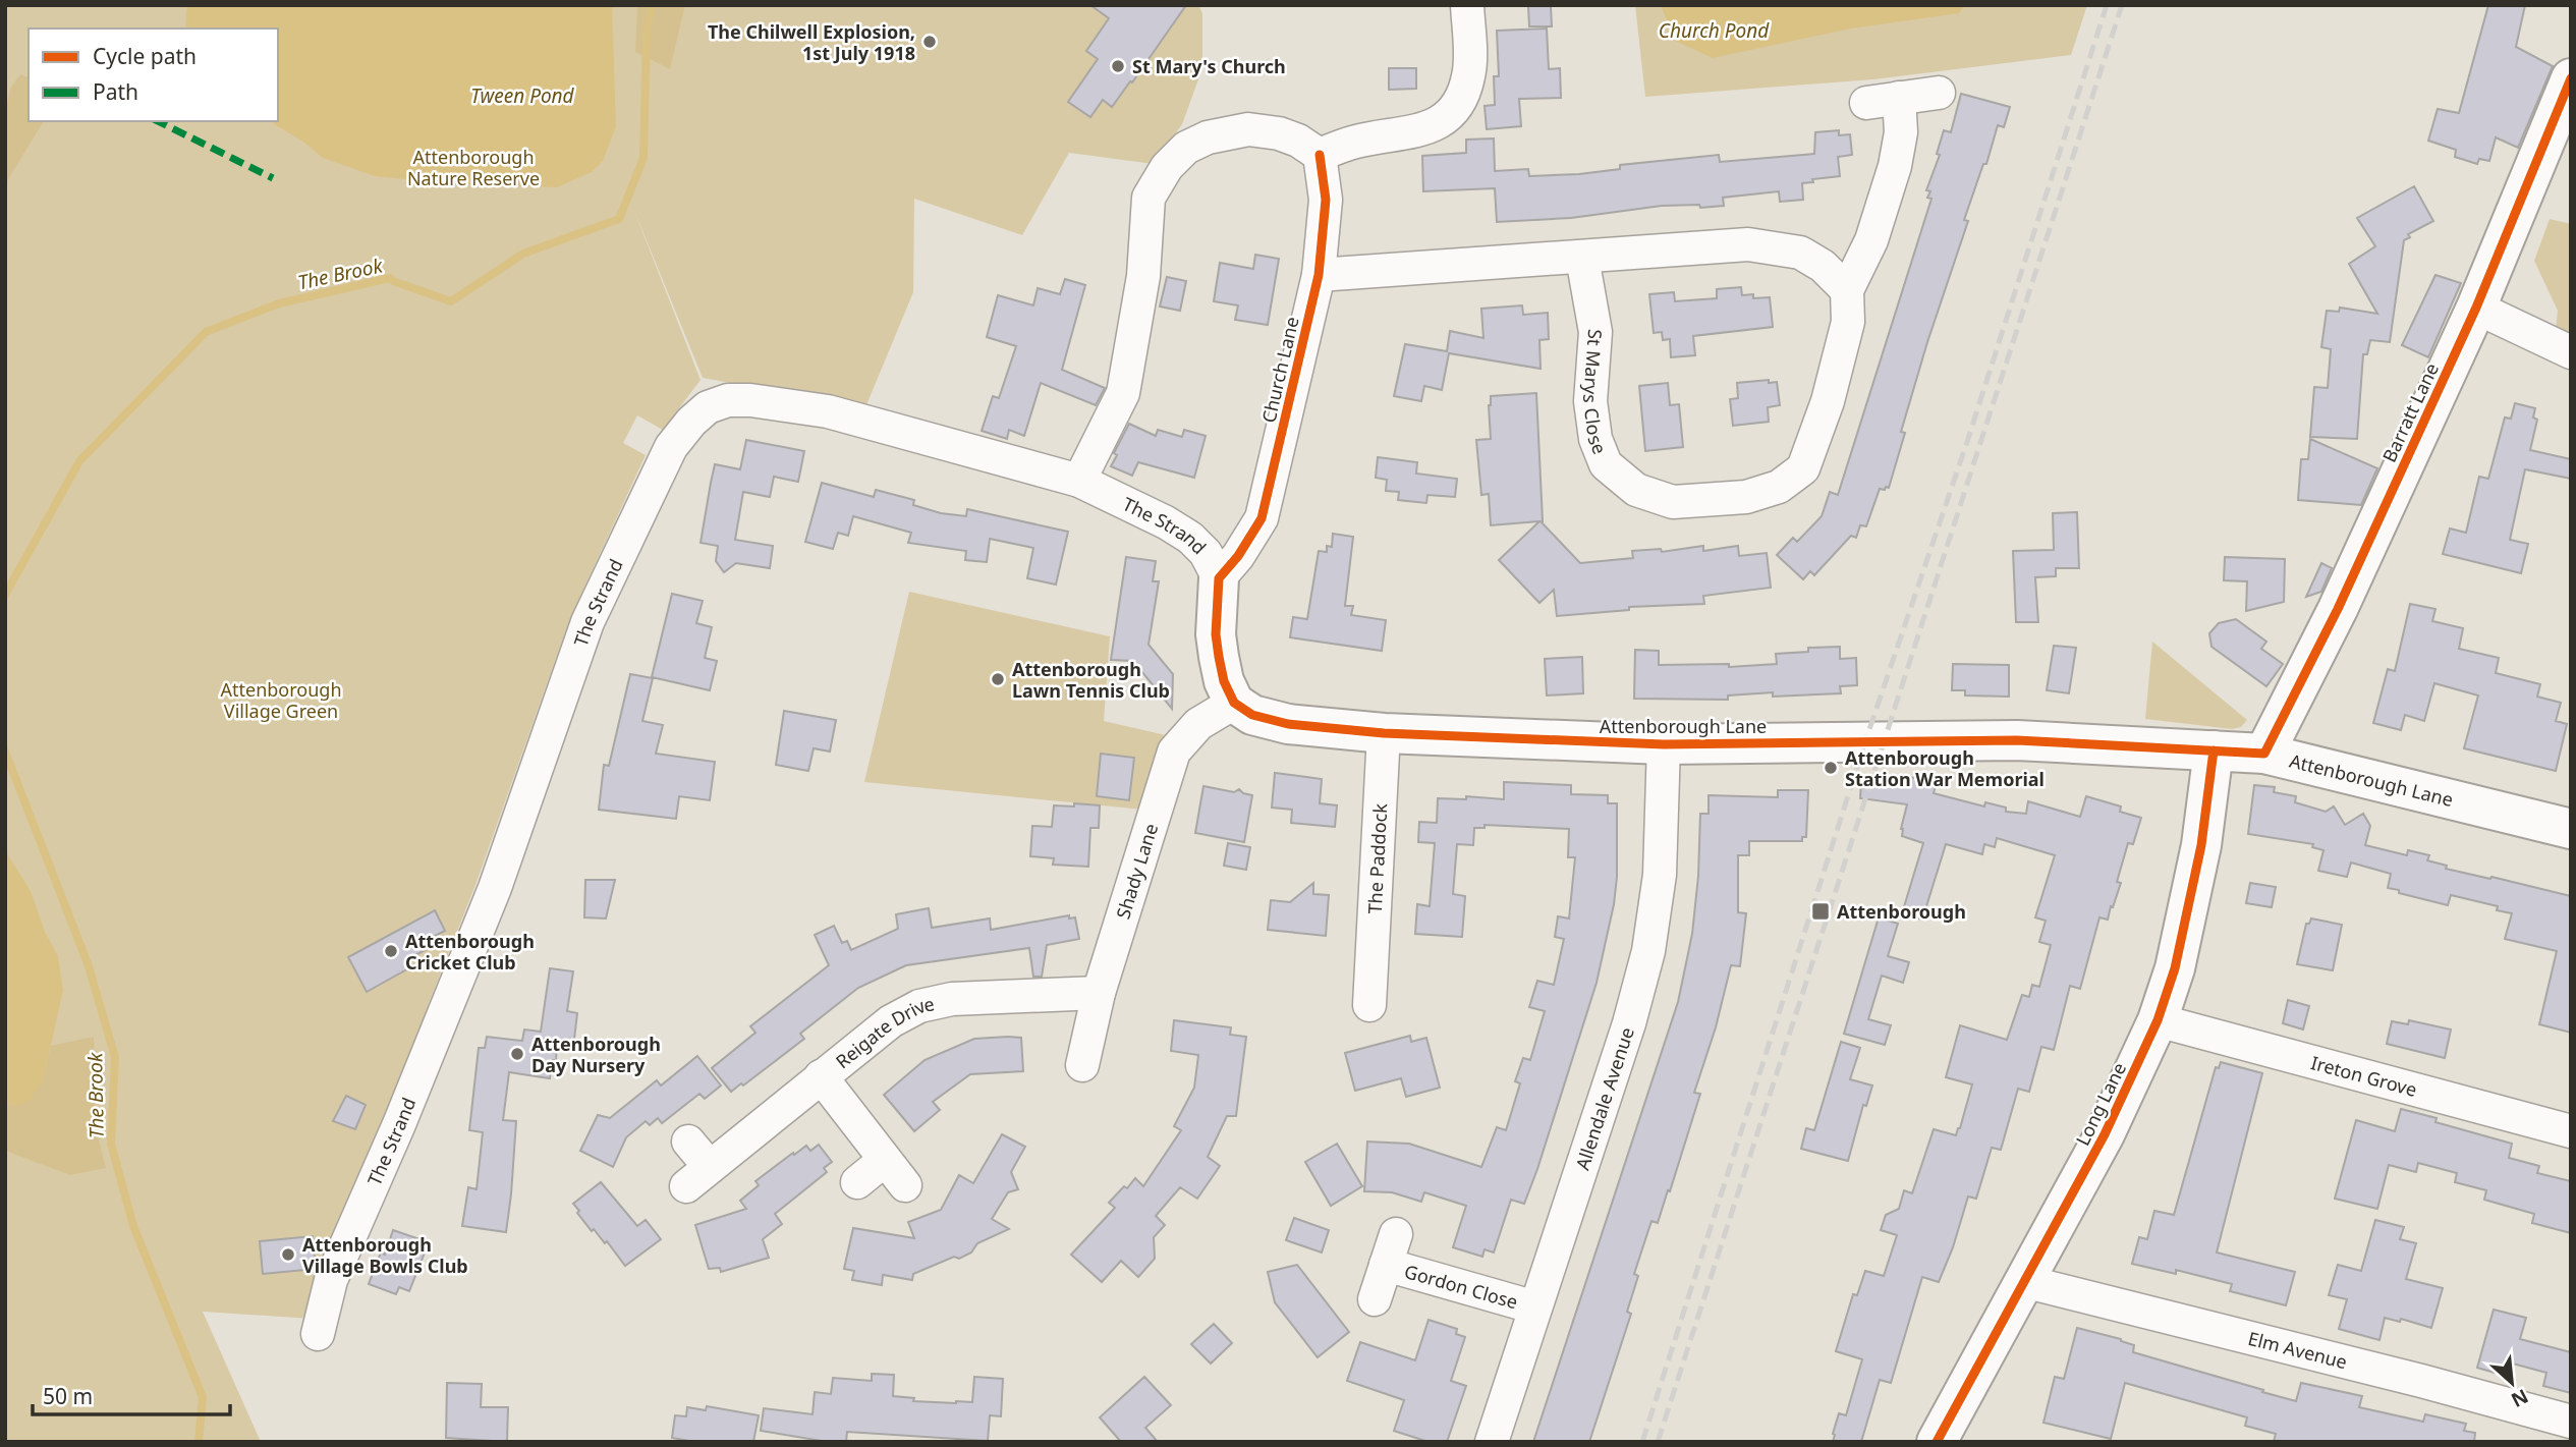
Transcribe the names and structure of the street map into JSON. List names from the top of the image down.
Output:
{
  "streets": {
    "street": [
      "Church Lane",
      "St Marys Close",
      "Barratt Lane",
      "The Strand",
      "Attenborough Lane",
      "The Paddock",
      "Shady Lane",
      "Reigate Drive",
      "Ireton Grove",
      "Allendale Avenue",
      "Long Lane",
      "Gordon Close",
      "Elm Avenue"
    ]
  },
  "crossings": [
    ["Church Lane", "The Strand"],
    ["Barratt Lane", "Attenborough Lane"],
    ["Attenborough Lane", "The Paddock"],
    ["Attenborough Lane", "Shady Lane"],
    ["Attenborough Lane", "Allendale Avenue"],
    ["Attenborough Lane", "Long Lane"],
    ["Shady Lane", "Reigate Drive"],
    ["Ireton Grove", "Long Lane"],
    ["Allendale Avenue", "Gordon Close"],
    ["Long Lane", "Elm Avenue"]
  ],
  "water": ["Church Pond", "Tween Pond", "The Brook"],
  "parks": ["Attenborough Nature Reserve", "Attenborough Village Green"],
  "places": {
    "other": [
      "The Chilwell Explosion, 1st July 1918",
      "St Mary's Church",
      "Attenborough Lawn Tennis Club",
      "Attenborough Station War Memorial",
      "Attenborough Cricket Club",
      "Attenborough Day Nursery",
      "Attenborough Village Bowls Club"
    ],
    "transit": ["Attenborough"]
  },
  "legend": ["Cycle path", "Path"],
  "scale_bar": "50 m",
  "north": "bottom right"
}
